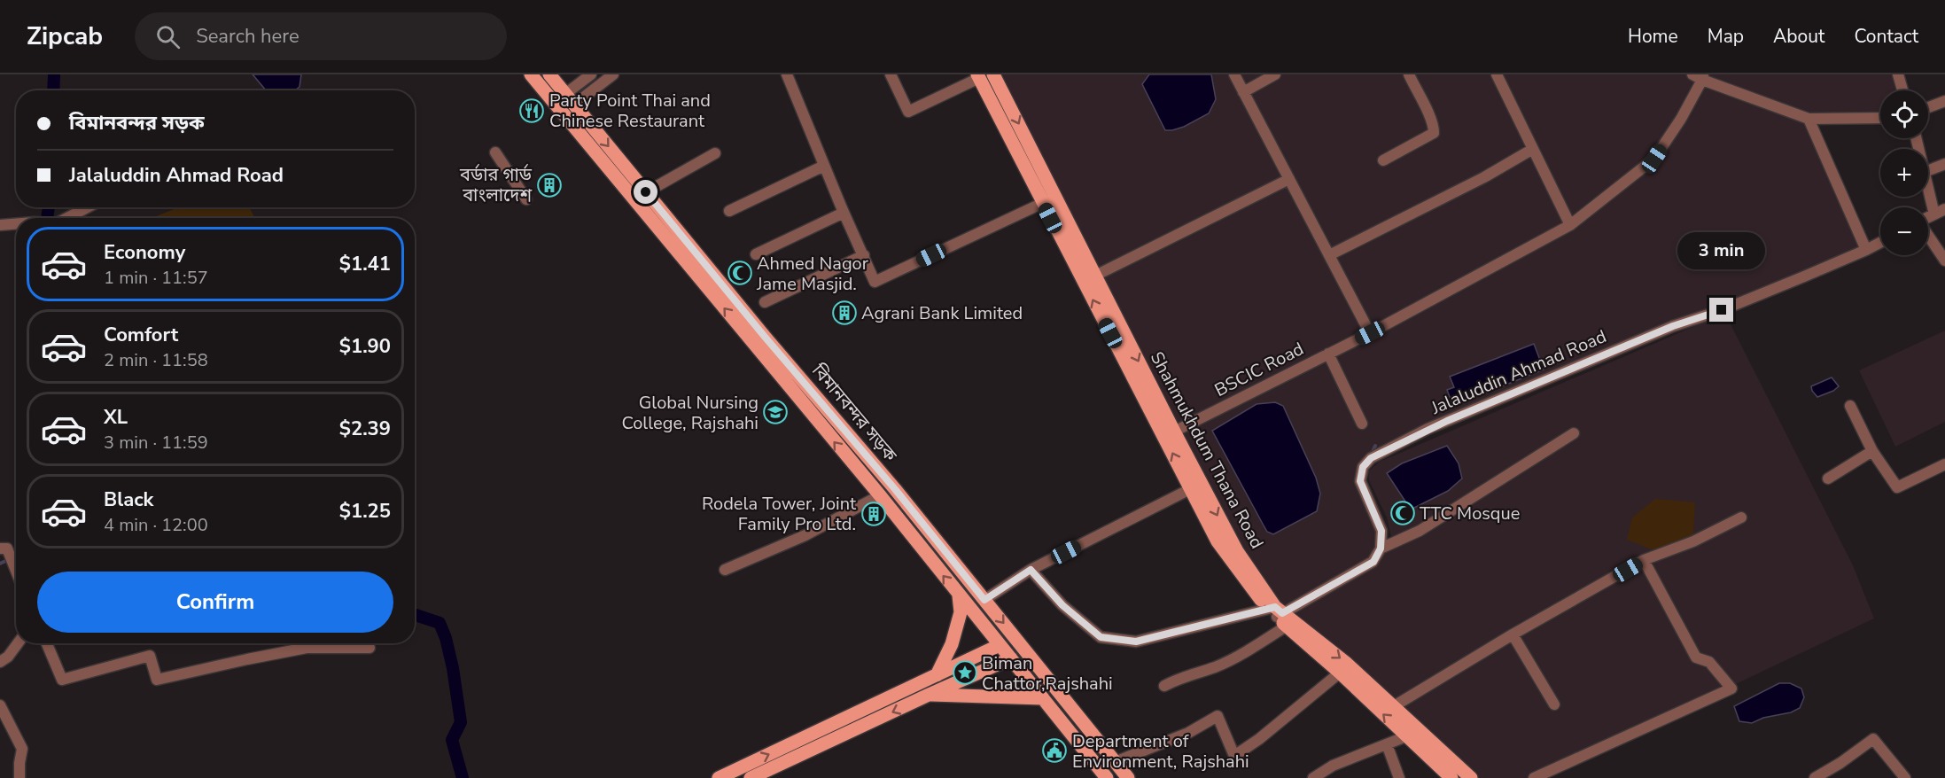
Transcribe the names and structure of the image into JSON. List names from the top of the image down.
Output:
{
  "streets": {
    "main road": ["বিমানবন্দর সড়ক", "Shahmukhdum Thana Road"],
    "street": ["BSCIC Road", "Jalaluddin Ahmad Road"]
  },
  "crossings": [
    ["BSCIC Road", "Shahmukhdum Thana Road"]
  ],
  "places": {
    "restaurant": ["Party Point Thai and Chinese Restaurant"],
    "building": ["বর্ডার গার্ড বাংলাদেশ", "Agrani Bank Limited", "Rodela Tower, Joint Family Pro Ltd."],
    "mosque": ["Ahmed Nagor Jame Masjid.", "TTC Mosque"],
    "school or university": ["Global Nursing College, Rajshahi"],
    "place": ["Biman Chattor,Rajshahi"],
    "public building": ["Department of Environment, Rajshahi"]
  },
  "page": {
    "header": "Zipcab",
    "search": "Search here",
    "nav": [
      "Home",
      "Map",
      "About",
      "Contact"
    ],
    "map_buttons": ["+", "−"],
    "banner": ["বিমানবন্দর সড়ক", "Jalaluddin Ahmad Road"],
    "list": [
      {
        "name": "Economy",
        "note": "1 min · 11:57",
        "value": "$1.41"
      },
      {
        "name": "Comfort",
        "note": "2 min · 11:58",
        "value": "$1.90"
      },
      {
        "name": "XL",
        "note": "3 min · 11:59",
        "value": "$2.39"
      },
      {
        "name": "Black",
        "note": "4 min · 12:00",
        "value": "$1.25"
      }
    ],
    "bubble": "3 min",
    "buttons": "Confirm"
  }
}
